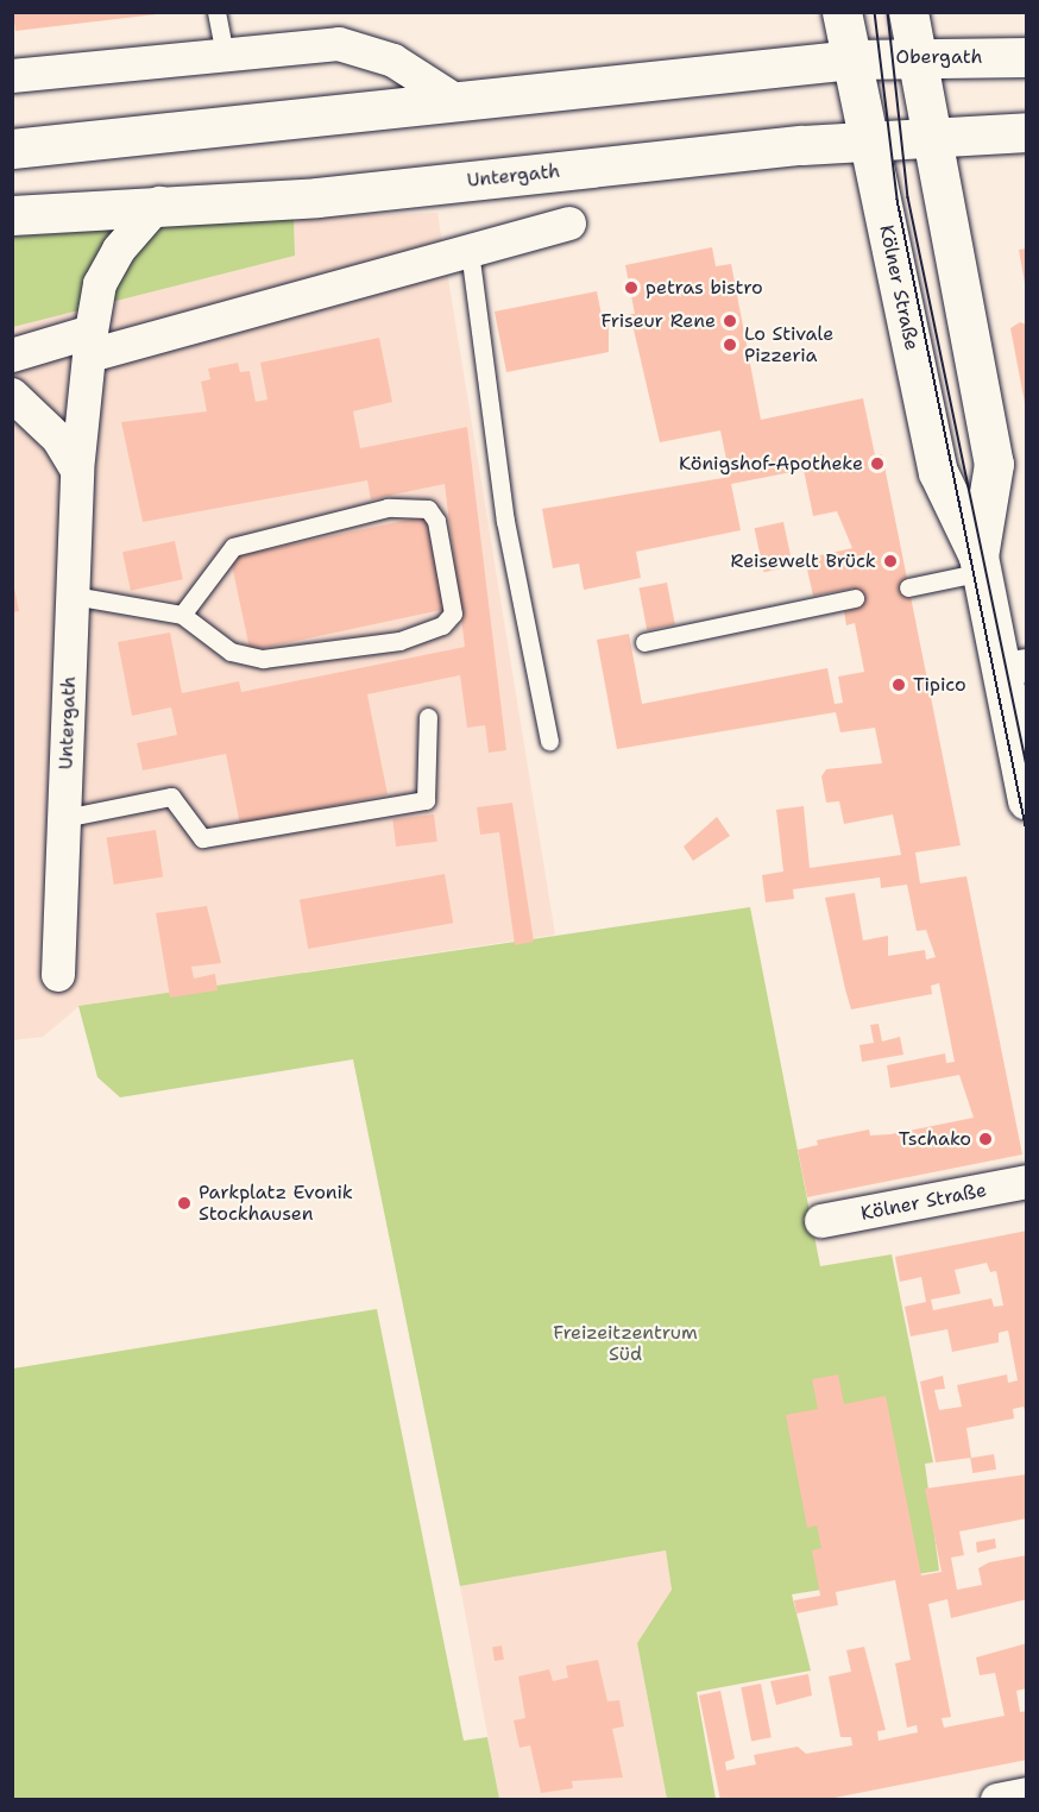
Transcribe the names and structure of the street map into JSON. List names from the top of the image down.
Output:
{
  "streets": {
    "main road": ["Obergath", "Untergath", "Kölner Straße"]
  },
  "crossings": [
    ["Obergath", "Kölner Straße"],
    ["Untergath", "Kölner Straße"]
  ],
  "parks": ["Freizeitzentrum Süd"],
  "places": [
    "petras bistro",
    "Friseur Rene",
    "Lo Stivale Pizzeria",
    "Königshof-Apotheke",
    "Reisewelt Brück",
    "Tipico",
    "Tschako",
    "Parkplatz Evonik Stockhausen"
  ]
}
